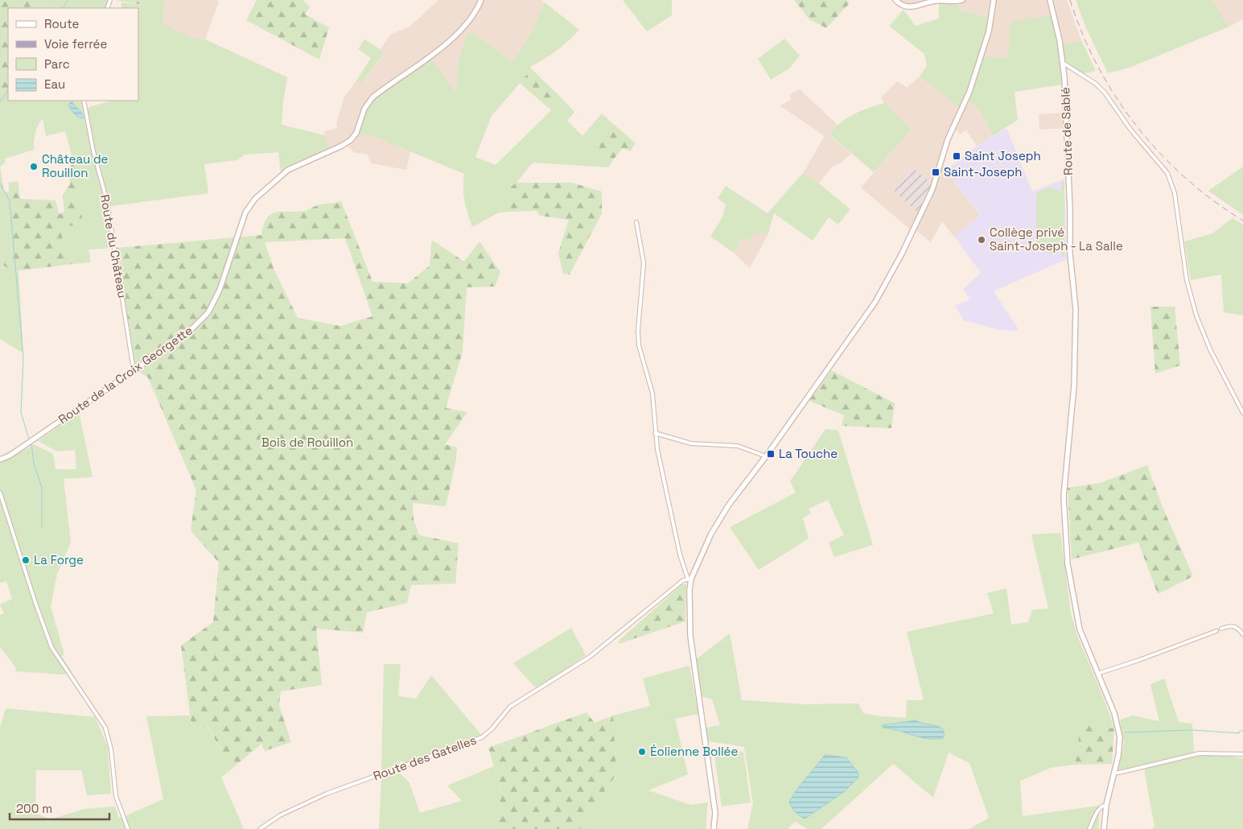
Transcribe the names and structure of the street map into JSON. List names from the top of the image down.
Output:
{
  "streets": {
    "street": [
      "Route de Sablé",
      "Route du Château",
      "Route de la Croix Georgette",
      "Route des Gatelles"
    ]
  },
  "crossings": [
    ["Route du Château", "Route de la Croix Georgette"]
  ],
  "parks": ["Bois de Rouillon"],
  "places": {
    "transit": ["Saint Joseph", "Saint-Joseph", "La Touche"],
    "other": [
      "Château de Rouillon",
      "Collège privé Saint-Joseph - La Salle",
      "La Forge",
      "Éolienne Bollée"
    ]
  },
  "legend": [
    "Route",
    "Voie ferrée",
    "Parc",
    "Eau"
  ],
  "scale_bar": "200 m"
}
